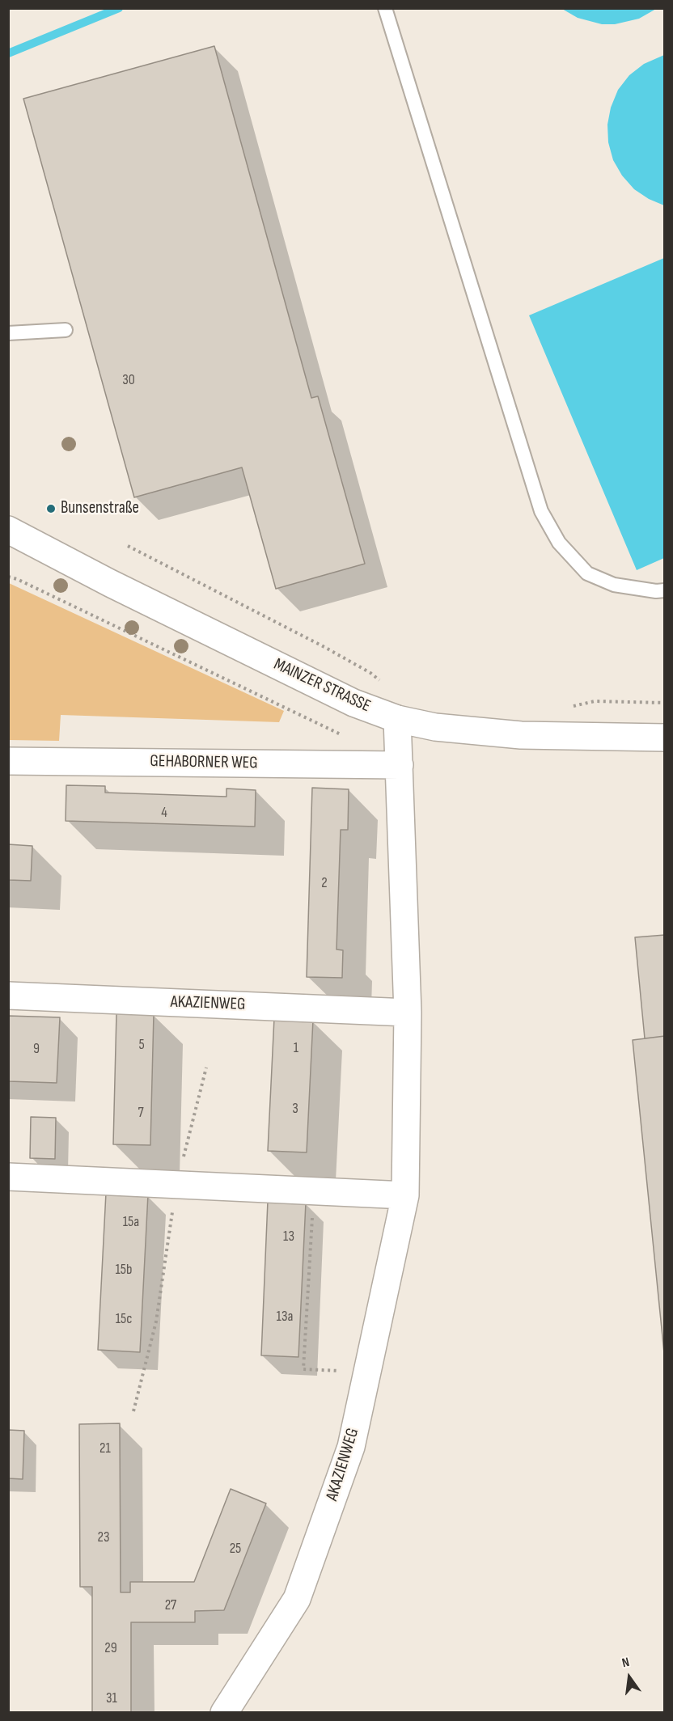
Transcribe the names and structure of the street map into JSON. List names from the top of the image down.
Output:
{
  "streets": {
    "street": ["MAINZER STRASSE", "GEHABORNER WEG", "AKAZIENWEG"]
  },
  "crossings": [
    ["MAINZER STRASSE", "AKAZIENWEG"],
    ["GEHABORNER WEG", "AKAZIENWEG"]
  ],
  "places": ["Bunsenstraße"],
  "house_numbers": [
    "30",
    "4",
    "2",
    "5",
    "1",
    "9",
    "3",
    "7",
    "15a",
    "13",
    "15b",
    "13a",
    "15c",
    "21",
    "23",
    "25",
    "27",
    "29",
    "31"
  ],
  "north": "top"
}
